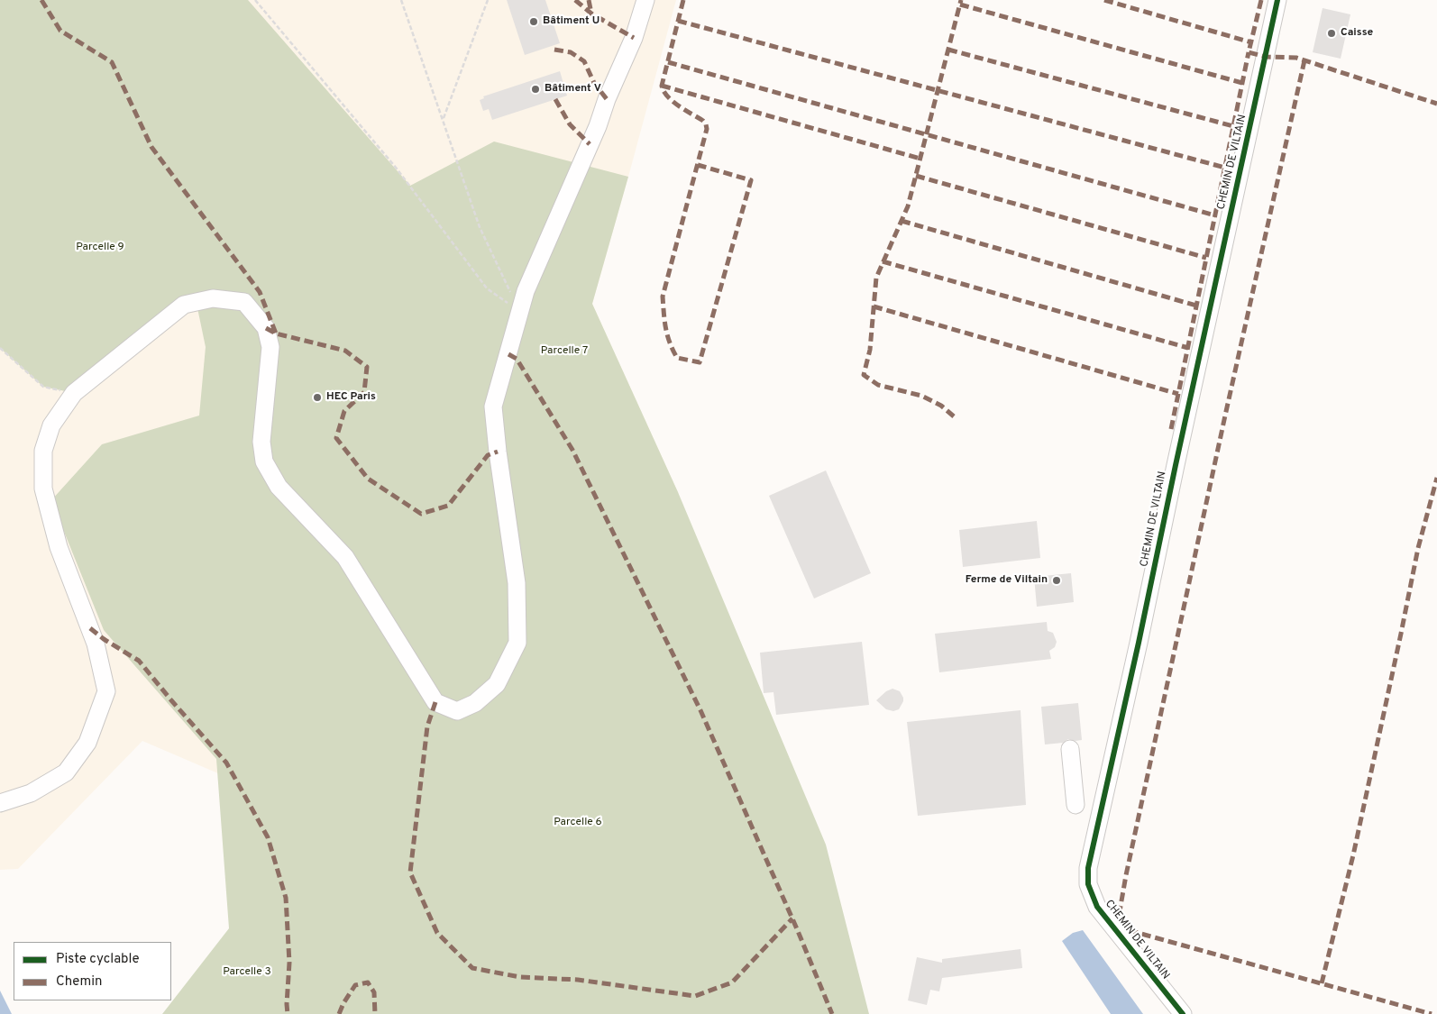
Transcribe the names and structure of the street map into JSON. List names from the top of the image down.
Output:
{
  "streets": {
    "street": ["CHEMIN DE VILTAIN"]
  },
  "parks": [
    "Parcelle 9",
    "Parcelle 7",
    "Parcelle 6",
    "Parcelle 3"
  ],
  "places": [
    "Bâtiment U",
    "Caisse",
    "Bâtiment V",
    "HEC Paris",
    "Ferme de Viltain"
  ],
  "legend": ["Piste cyclable", "Chemin"]
}
